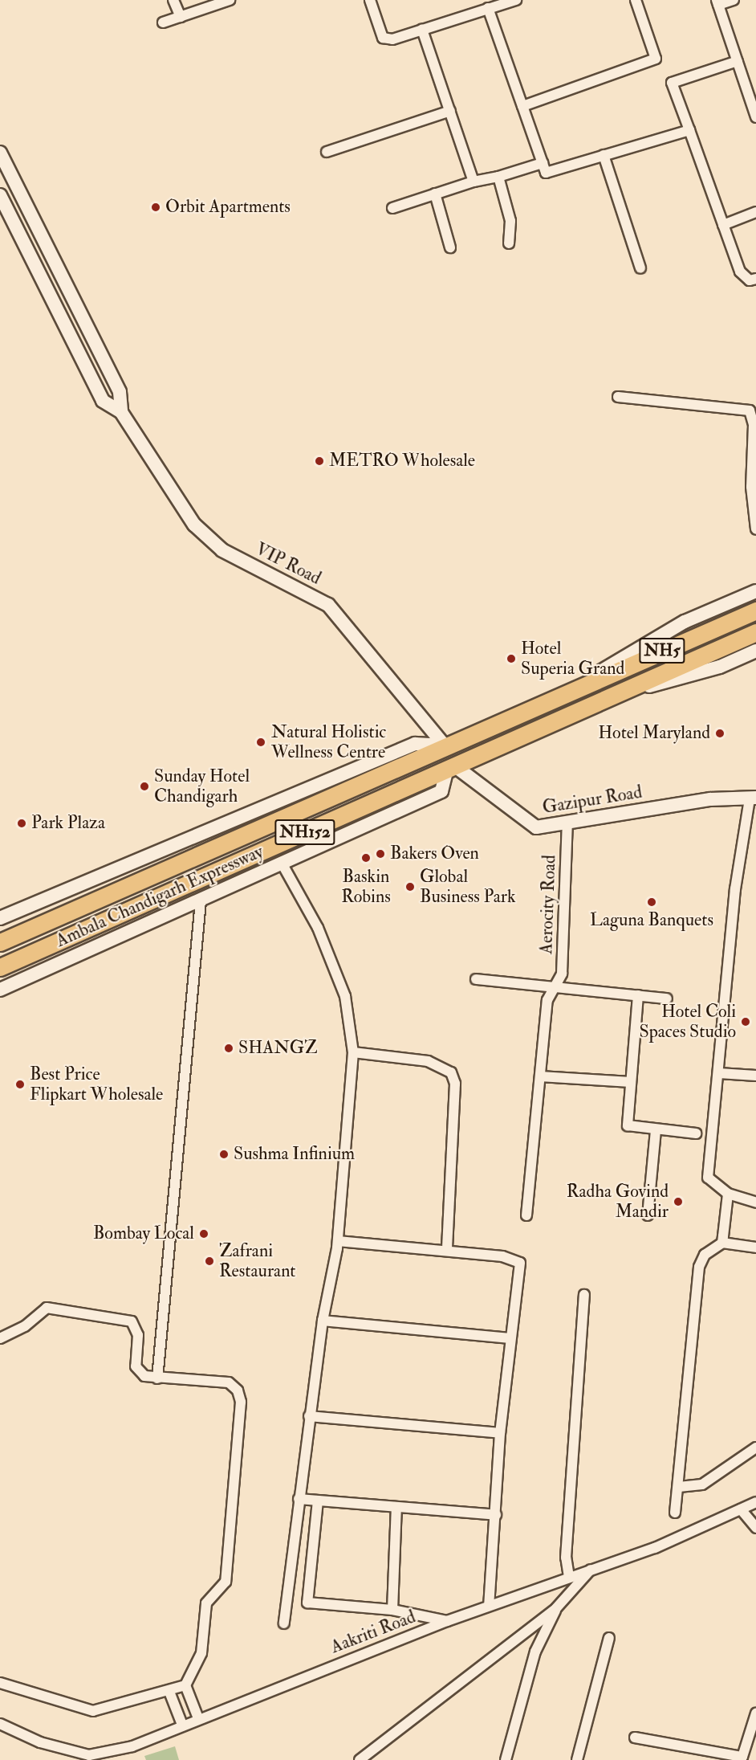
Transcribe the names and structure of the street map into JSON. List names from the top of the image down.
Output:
{
  "streets": {
    "highway": ["NH5", "NH152", "Ambala Chandigarh Expressway"],
    "street": [
      "VIP Road",
      "Gazipur Road",
      "Aerocity Road",
      "Aakriti Road"
    ]
  },
  "crossings": [
    ["VIP Road", "Ambala Chandigarh Expressway"],
    ["NH5", "NH152"],
    ["NH5", "Ambala Chandigarh Expressway"],
    ["Gazipur Road", "Ambala Chandigarh Expressway"],
    ["Gazipur Road", "Aerocity Road"],
    ["NH152", "Ambala Chandigarh Expressway"]
  ],
  "places": [
    "Orbit Apartments",
    "METRO Wholesale",
    "Hotel Superia Grand",
    "Hotel Maryland",
    "Natural Holistic Wellness Centre",
    "Sunday Hotel Chandigarh",
    "Park Plaza",
    "Bakers Oven",
    "Baskin Robins",
    "Global Business Park",
    "Laguna Banquets",
    "Hotel Coli Spaces Studio",
    "SHANGZ",
    "Best Price Flipkart Wholesale",
    "Sushma Infinium",
    "Radha Govind Mandir",
    "Bombay Local",
    "Zafrani Restaurant"
  ]
}
